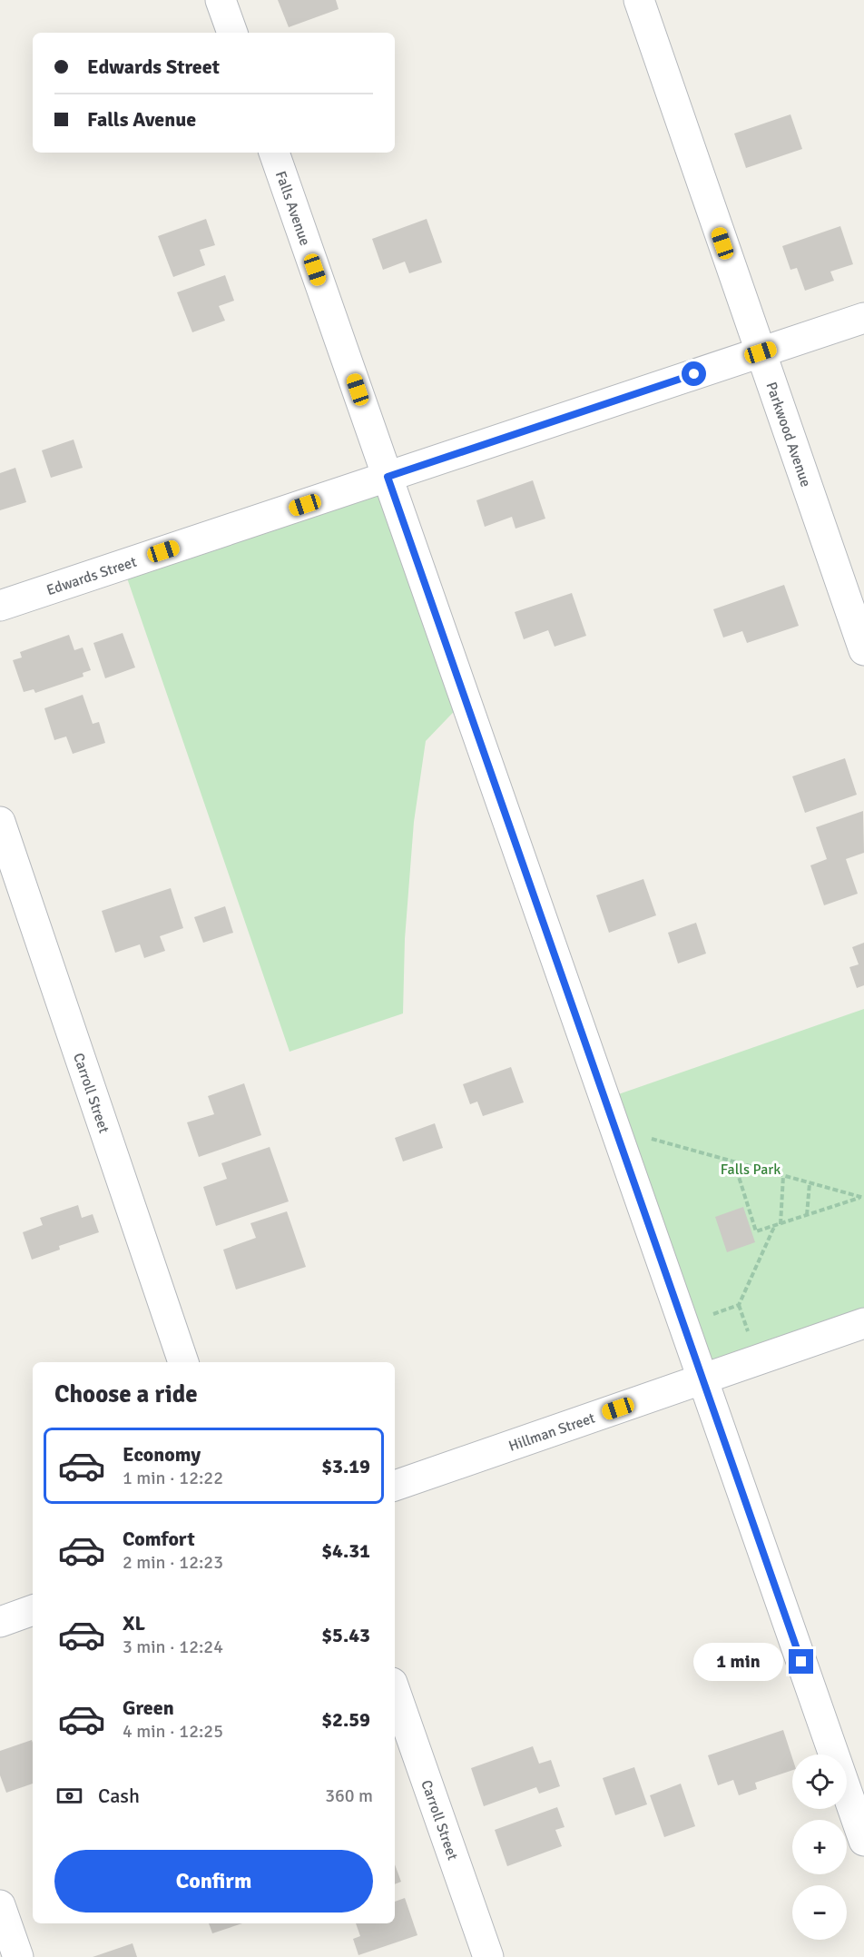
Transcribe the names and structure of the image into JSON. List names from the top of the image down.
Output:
{
  "streets": {
    "street": [
      "Falls Avenue",
      "Parkwood Avenue",
      "Edwards Street",
      "Carroll Street",
      "Hillman Street"
    ]
  },
  "crossings": [
    ["Falls Avenue", "Edwards Street"],
    ["Falls Avenue", "Hillman Street"],
    ["Parkwood Avenue", "Edwards Street"]
  ],
  "parks": ["Falls Park"],
  "page": {
    "banner": ["Edwards Street", "Falls Avenue"],
    "heading": "Choose a ride",
    "list": [
      {
        "name": "Economy",
        "note": "1 min · 12:22",
        "value": "$3.19"
      },
      {
        "name": "Comfort",
        "note": "2 min · 12:23",
        "value": "$4.31"
      },
      {
        "name": "XL",
        "note": "3 min · 12:24",
        "value": "$5.43"
      },
      {
        "name": "Green",
        "note": "4 min · 12:25",
        "value": "$2.59"
      }
    ],
    "bubble": "1 min",
    "map_buttons": ["+", "−"],
    "pay": ["Cash", "360 m"],
    "buttons": "Confirm"
  }
}
